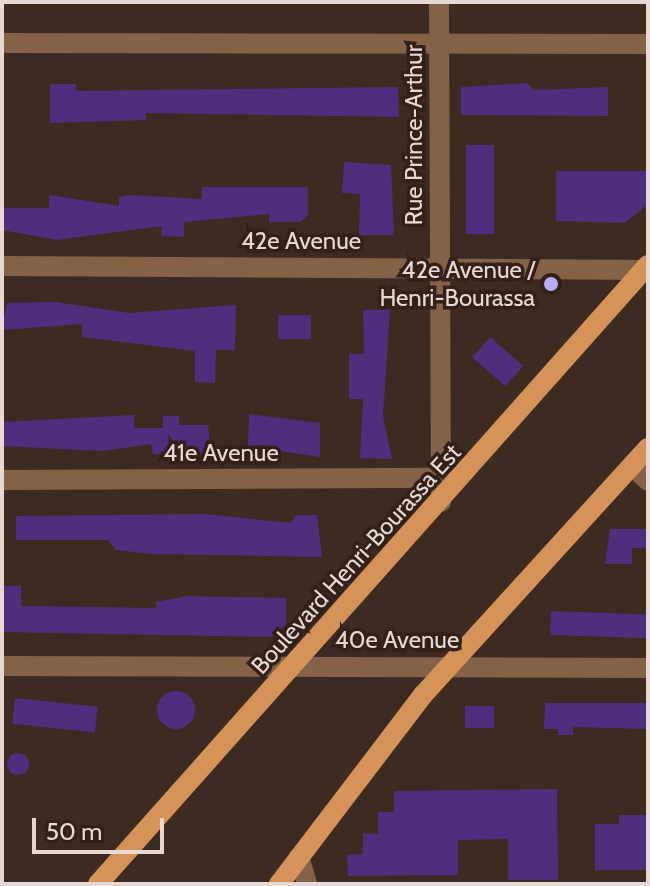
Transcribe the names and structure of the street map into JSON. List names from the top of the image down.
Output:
{
  "streets": {
    "main road": ["Boulevard Henri-Bourassa Est"],
    "street": [
      "Rue Prince-Arthur",
      "42e Avenue",
      "41e Avenue",
      "40e Avenue"
    ]
  },
  "crossings": [
    ["Rue Prince-Arthur", "42e Avenue"],
    ["Rue Prince-Arthur", "41e Avenue"],
    ["Rue Prince-Arthur", "Boulevard Henri-Bourassa Est"],
    ["42e Avenue", "Boulevard Henri-Bourassa Est"],
    ["Boulevard Henri-Bourassa Est", "40e Avenue"]
  ],
  "places": ["42e Avenue / Henri-Bourassa"],
  "scale_bar": "50 m"
}
